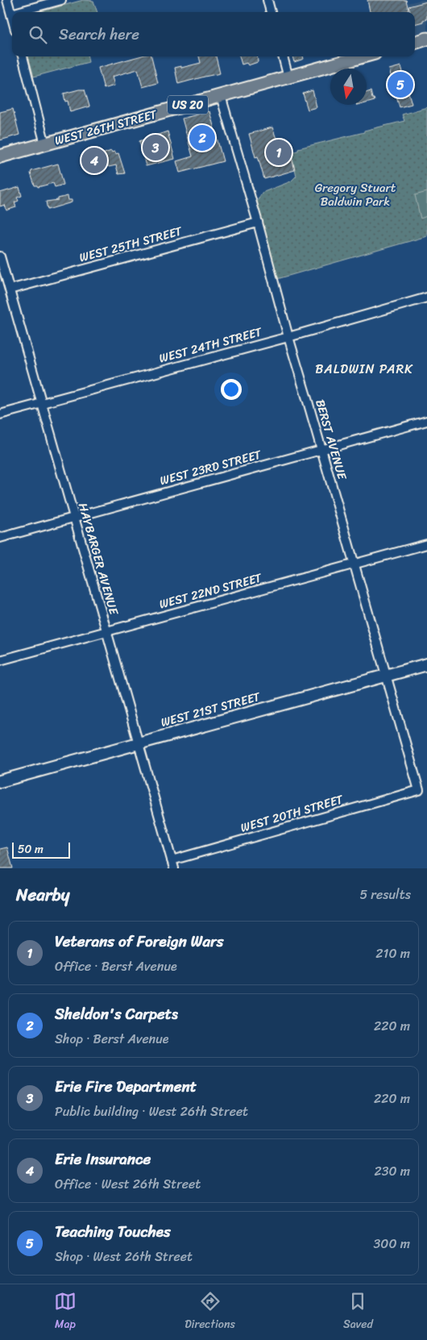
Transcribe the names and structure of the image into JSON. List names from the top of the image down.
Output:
{
  "streets": {
    "main road": ["US 20", "WEST 26TH STREET"],
    "street": [
      "WEST 25TH STREET",
      "WEST 24TH STREET",
      "BERST AVENUE",
      "WEST 23RD STREET",
      "HAYBARGER AVENUE",
      "WEST 22ND STREET",
      "WEST 21ST STREET",
      "WEST 20TH STREET"
    ]
  },
  "crossings": [
    ["WEST 26TH STREET", "BERST AVENUE"],
    ["WEST 25TH STREET", "BERST AVENUE"],
    ["WEST 25TH STREET", "HAYBARGER AVENUE"],
    ["WEST 24TH STREET", "BERST AVENUE"],
    ["WEST 24TH STREET", "HAYBARGER AVENUE"],
    ["BERST AVENUE", "WEST 23RD STREET"],
    ["BERST AVENUE", "WEST 22ND STREET"],
    ["BERST AVENUE", "WEST 21ST STREET"],
    ["BERST AVENUE", "WEST 20TH STREET"],
    ["WEST 23RD STREET", "HAYBARGER AVENUE"],
    ["HAYBARGER AVENUE", "WEST 22ND STREET"],
    ["HAYBARGER AVENUE", "WEST 21ST STREET"],
    ["HAYBARGER AVENUE", "WEST 20TH STREET"]
  ],
  "districts": ["BALDWIN PARK"],
  "parks": ["Gregory Stuart Baldwin Park"],
  "scale_bar": "50 m",
  "north": "bottom",
  "page": {
    "search": "Search here",
    "pins": [
      "5",
      "2",
      "3",
      "1",
      "4"
    ],
    "scale": "50 m",
    "heading": ["Nearby", "5 results"],
    "list": [
      {
        "mark": "1",
        "name": "Veterans of Foreign Wars",
        "note": "Office · Berst Avenue",
        "value": "210 m"
      },
      {
        "mark": "2",
        "name": "Sheldon's Carpets",
        "note": "Shop · Berst Avenue",
        "value": "220 m"
      },
      {
        "mark": "3",
        "name": "Erie Fire Department",
        "note": "Public building · West 26th Street",
        "value": "220 m"
      },
      {
        "mark": "4",
        "name": "Erie Insurance",
        "note": "Office · West 26th Street",
        "value": "230 m"
      },
      {
        "mark": "5",
        "name": "Teaching Touches",
        "note": "Shop · West 26th Street",
        "value": "300 m"
      }
    ],
    "nav": ["Map", "Directions", "Saved"]
  }
}
